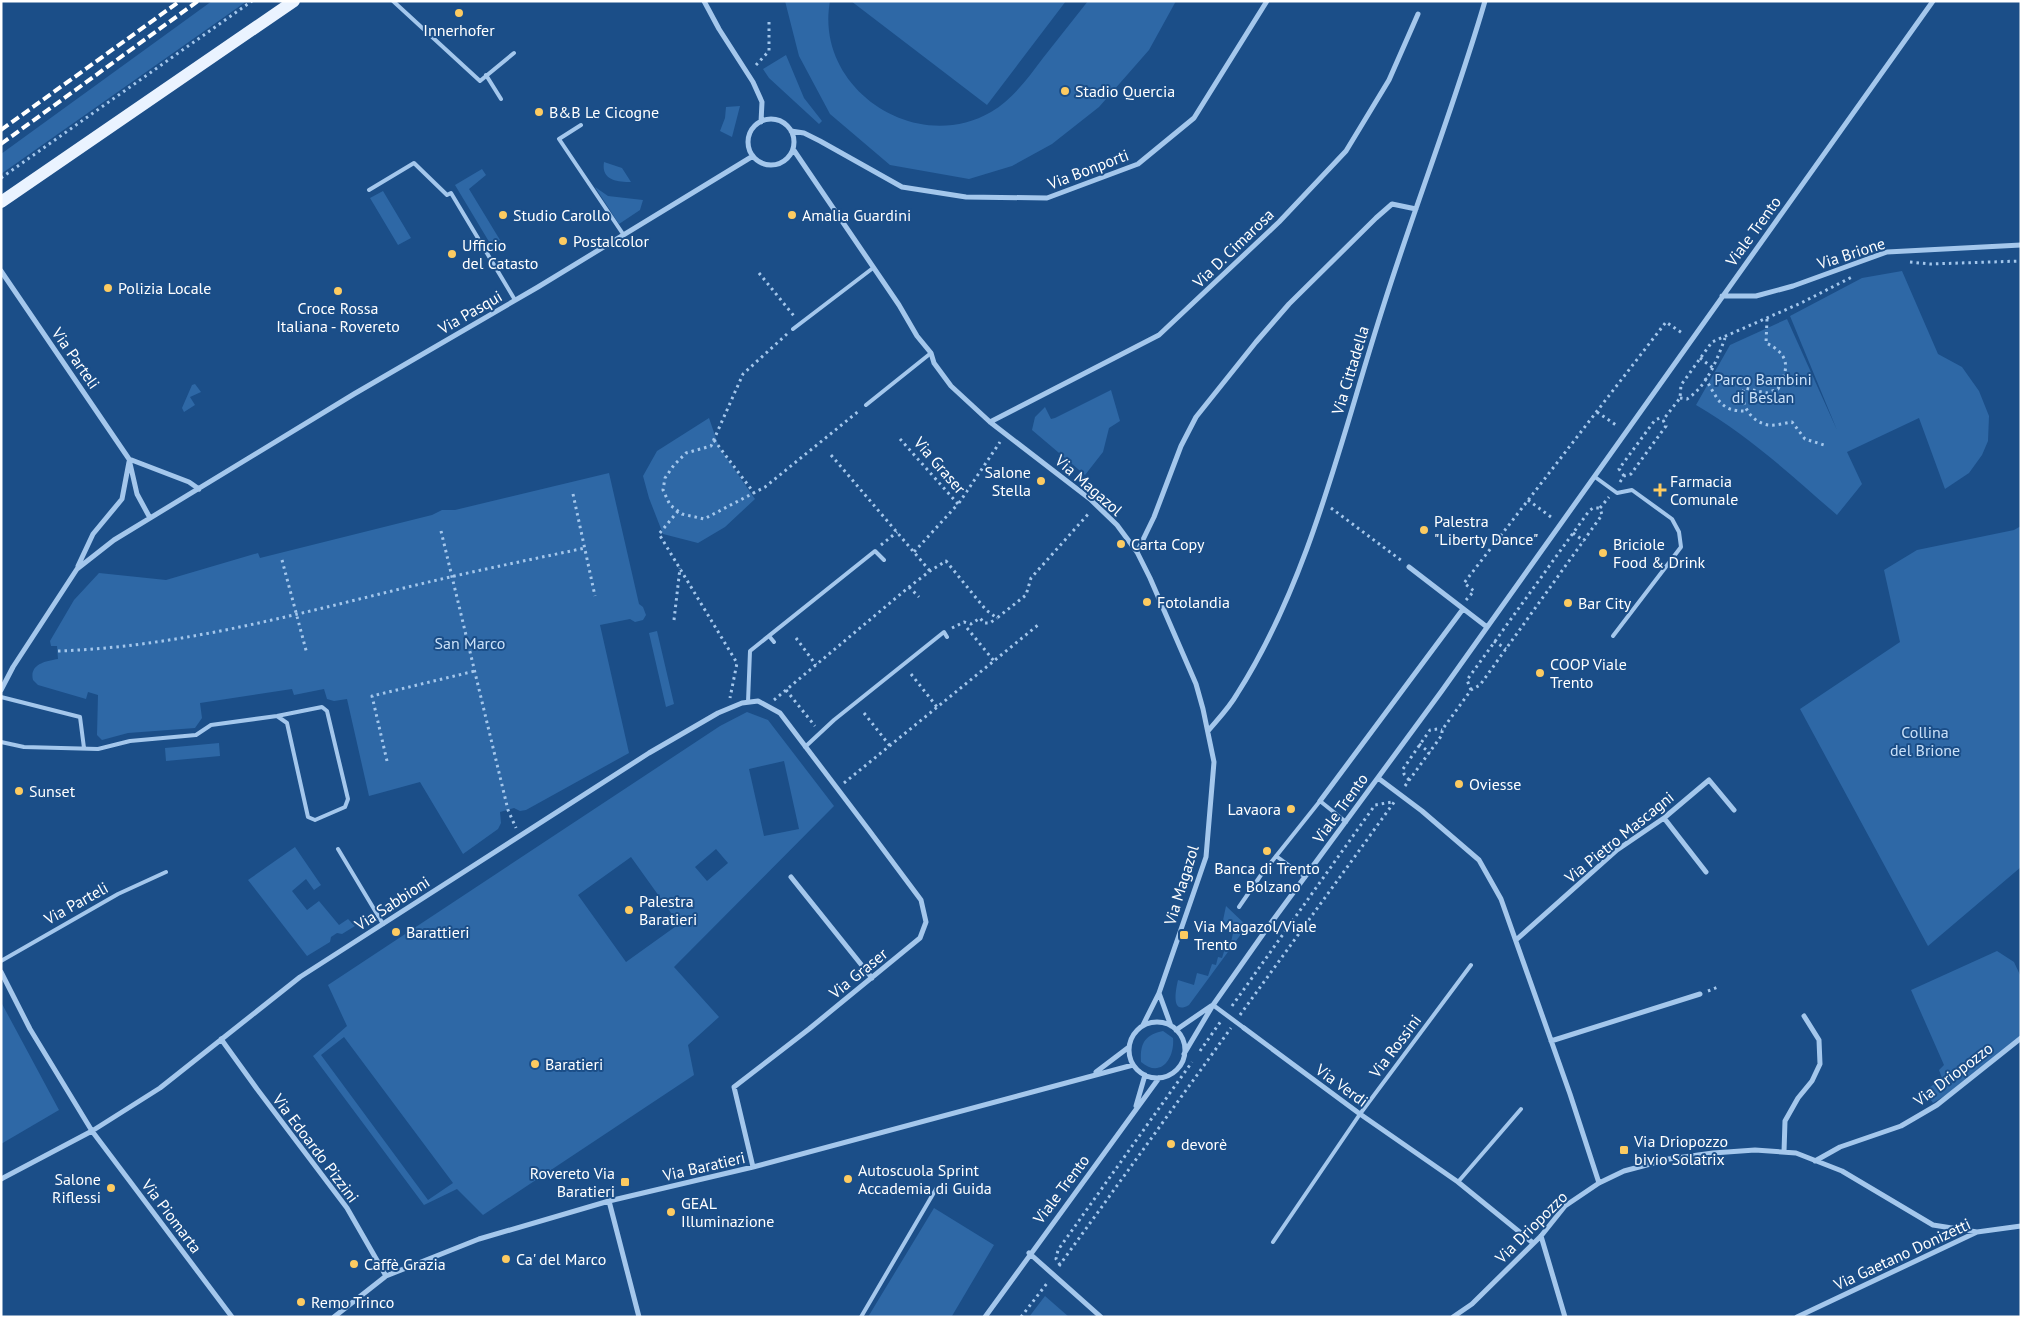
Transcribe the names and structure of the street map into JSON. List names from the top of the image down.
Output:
{
  "streets": {
    "street": [
      "Via Bonporti",
      "Viale Trento",
      "Via D. Cimarosa",
      "Via Brione",
      "Via Pasqui",
      "Via Parteli",
      "Via Cittadella",
      "Via Graser",
      "Via Magazol",
      "Via Pietro Mascagni",
      "Via Sabbioni",
      "Via Driopozzo",
      "Via Verdi",
      "Via Edoardo Pizzini",
      "Via Baratieri",
      "Via Piomarta",
      "Via Gaetano Donizetti"
    ],
    "lane": ["Via Rossini"]
  },
  "crossings": [
    ["Via Bonporti", "Via Pasqui"],
    ["Via Bonporti", "Via Magazol"],
    ["Viale Trento", "Via Brione"],
    ["Viale Trento", "Via Magazol"],
    ["Viale Trento", "Via Verdi"],
    ["Viale Trento", "Via Baratieri"],
    ["Via D. Cimarosa", "Via Magazol"],
    ["Via Pasqui", "Via Magazol"],
    ["Via Cittadella", "Via Magazol"],
    ["Via Graser", "Via Baratieri"],
    ["Via Magazol", "Via Baratieri"],
    ["Via Sabbioni", "Via Edoardo Pizzini"],
    ["Via Sabbioni", "Via Piomarta"],
    ["Via Rossini", "Via Verdi"],
    ["Via Driopozzo", "Via Verdi"],
    ["Via Driopozzo", "Via Gaetano Donizetti"],
    ["Via Edoardo Pizzini", "Via Baratieri"]
  ],
  "parks": ["Parco Bambini di Beslan", "San Marco", "Collina del Brione"],
  "places": {
    "other": [
      "Innerhofer",
      "Stadio Quercia",
      "B&B Le Cicogne",
      "Studio Carollo",
      "Amalia Guardini",
      "Postalcolor",
      "Ufficio del Catasto",
      "Polizia Locale",
      "Croce Rossa Italiana - Rovereto",
      "Salone Stella",
      "Palestra \"Liberty Dance\"",
      "Carta Copy",
      "Briciole Food & Drink",
      "Fotolandia",
      "Bar City",
      "COOP Viale Trento",
      "Oviesse",
      "Sunset",
      "Lavaora",
      "Banca di Trento e Bolzano",
      "Palestra Baratieri",
      "Barattieri",
      "Baratieri",
      "devorè",
      "Autoscuola Sprint Accademia di Guida",
      "Salone Riflessi",
      "GEAL Illuminazione",
      "Ca' del Marco",
      "Caffè Grazia",
      "Remo Trinco"
    ],
    "health": ["Farmacia Comunale"],
    "transit": ["Via Magazol/Viale Trento", "Via Driopozzo bivio Solatrix", "Rovereto Via Baratieri"]
  }
}
